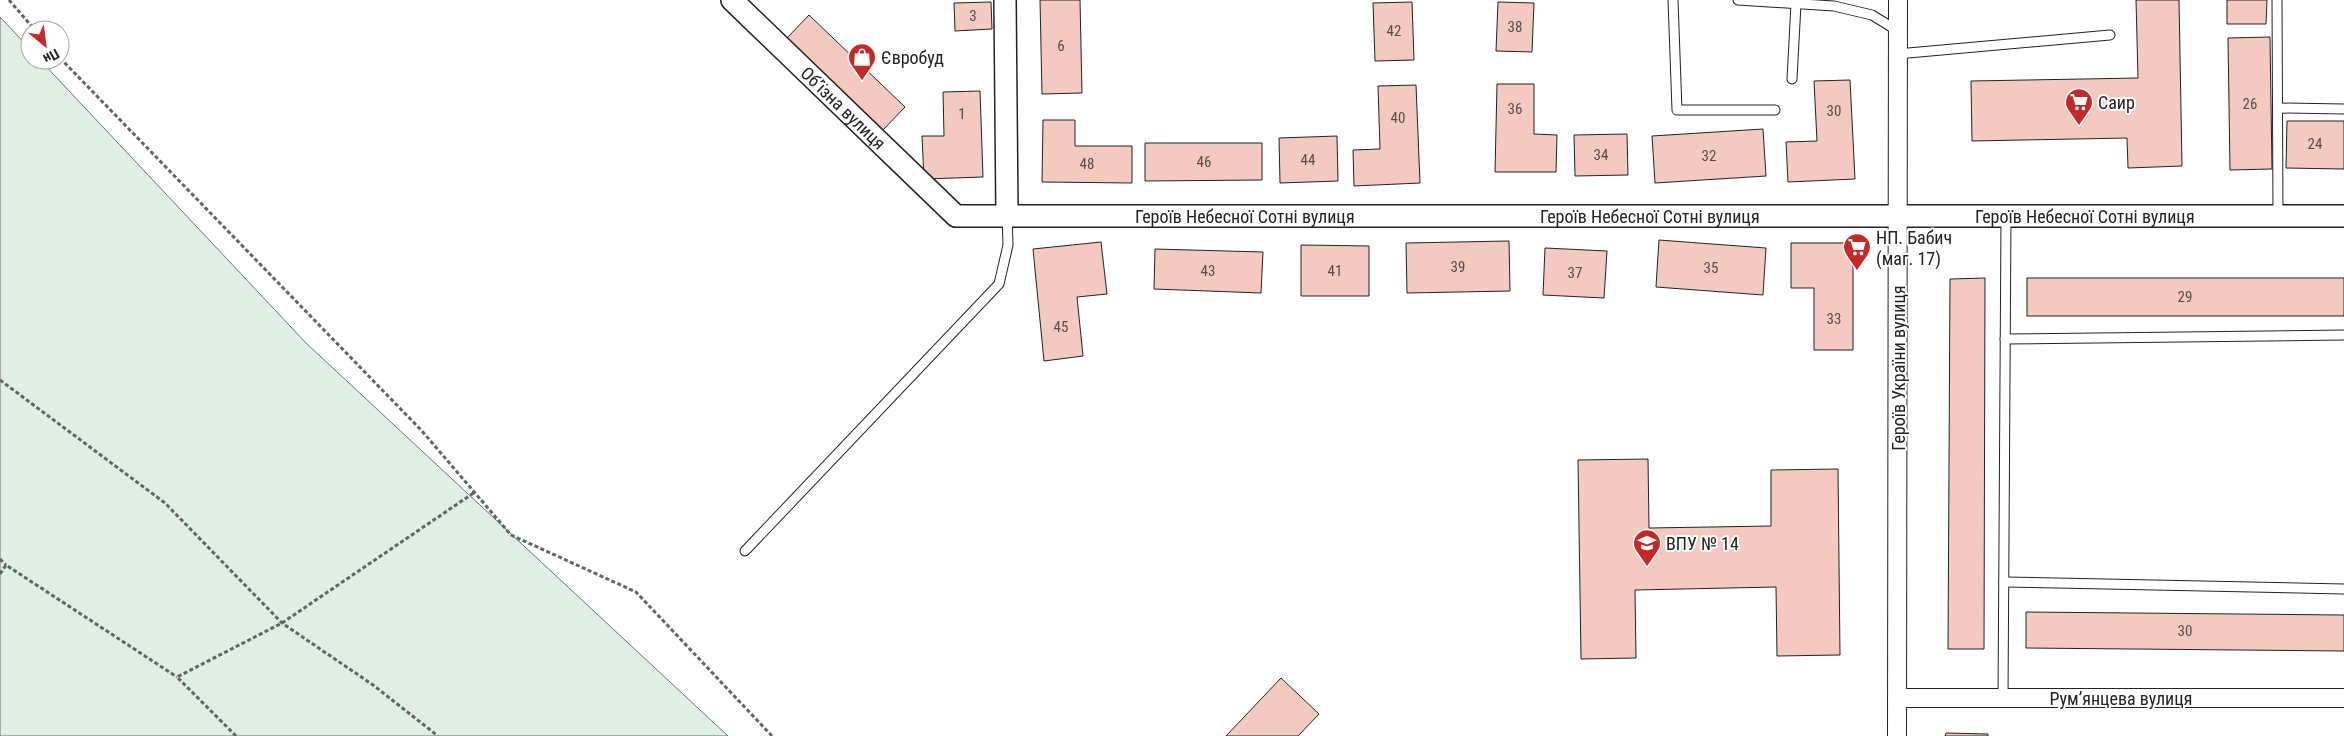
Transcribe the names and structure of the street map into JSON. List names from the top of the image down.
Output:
{
  "streets": {
    "street": [
      "Об’їзна вулиця",
      "Героїв Небесної Сотні вулиця",
      "Героїв України вулиця",
      "Рум’янцева вулиця"
    ]
  },
  "crossings": [
    ["Об’їзна вулиця", "Героїв Небесної Сотні вулиця"],
    ["Героїв Небесної Сотні вулиця", "Героїв України вулиця"],
    ["Героїв України вулиця", "Рум’янцева вулиця"]
  ],
  "places": {
    "shop": ["Євробуд"],
    "supermarket": ["Саир", "НП. Бабич (маг. 17)"],
    "school or university": ["ВПУ № 14"]
  },
  "house_numbers": [
    "3",
    "38",
    "42",
    "6",
    "26",
    "36",
    "30",
    "1",
    "40",
    "24",
    "34",
    "32",
    "44",
    "46",
    "48",
    "39",
    "35",
    "43",
    "41",
    "37",
    "29",
    "33",
    "45",
    "30"
  ],
  "north": "bottom right"
}
